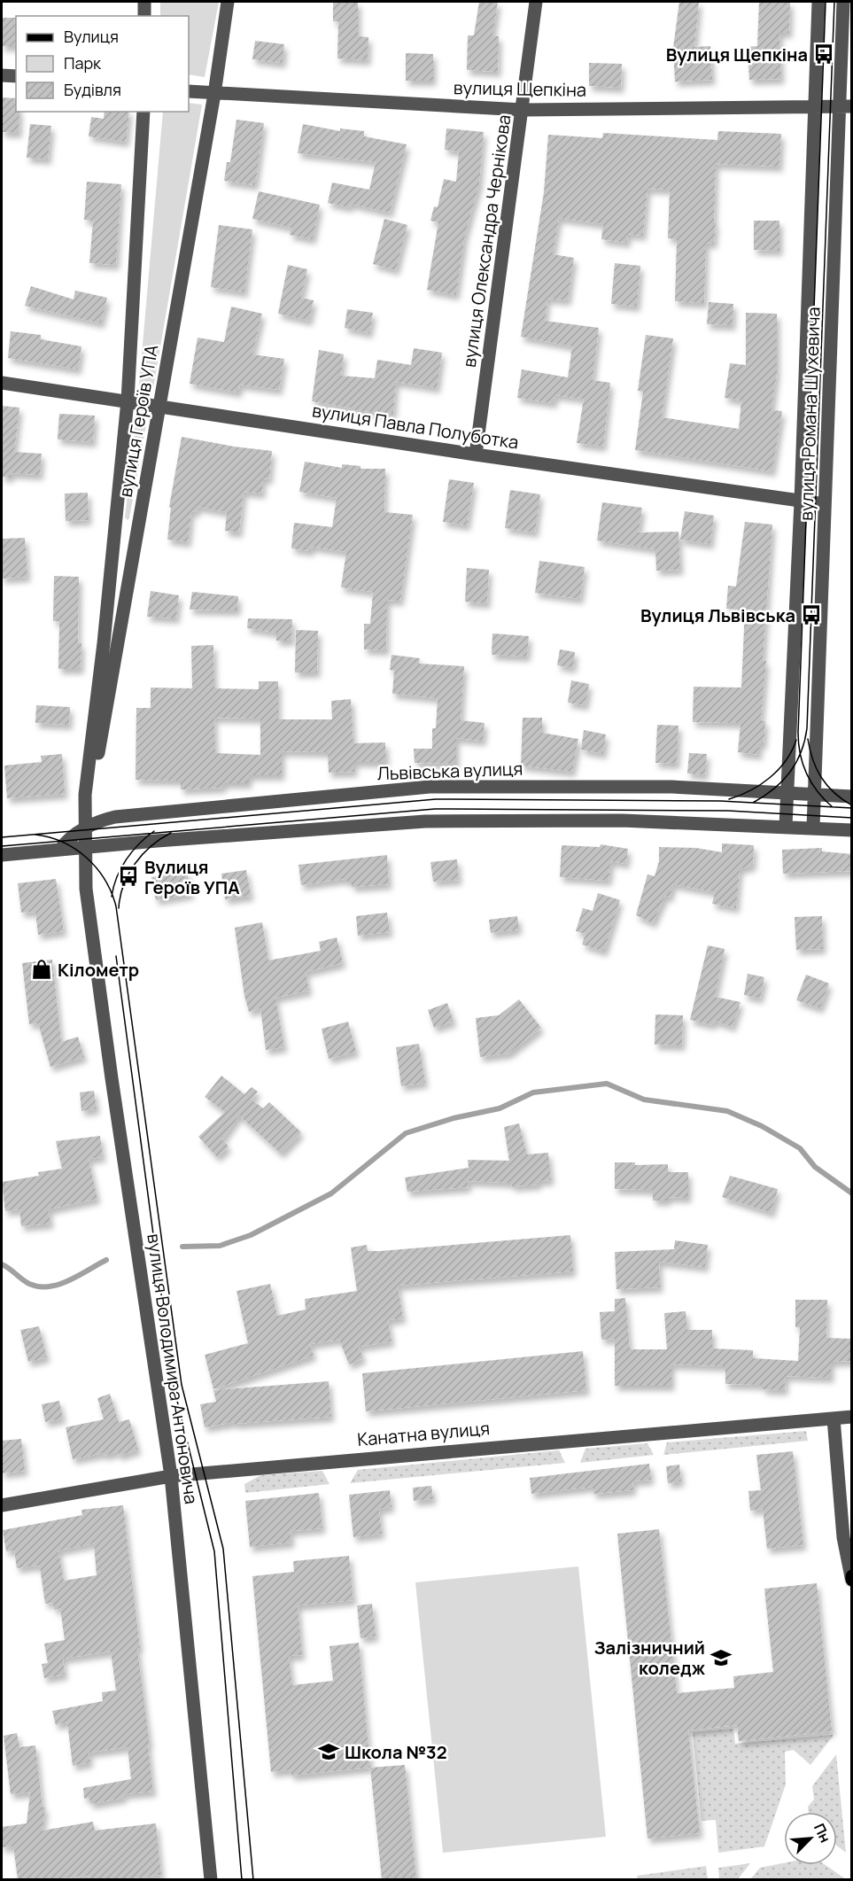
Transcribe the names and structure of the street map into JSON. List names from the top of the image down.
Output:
{
  "streets": {
    "street": [
      "вулиця Щепкіна",
      "вулиця Олександра Чернікова",
      "вулиця Романа Шухевича",
      "вулиця Героїв УПА",
      "вулиця Павла Полуботка",
      "Львівська вулиця",
      "вулиця Володимира Антоновича",
      "Канатна вулиця"
    ]
  },
  "crossings": [
    ["вулиця Щепкіна", "вулиця Олександра Чернікова"],
    ["вулиця Щепкіна", "вулиця Романа Шухевича"],
    ["вулиця Щепкіна", "вулиця Героїв УПА"],
    ["вулиця Олександра Чернікова", "вулиця Павла Полуботка"],
    ["вулиця Романа Шухевича", "вулиця Павла Полуботка"],
    ["вулиця Романа Шухевича", "Львівська вулиця"],
    ["вулиця Героїв УПА", "вулиця Павла Полуботка"],
    ["вулиця Героїв УПА", "Львівська вулиця"],
    ["вулиця Героїв УПА", "вулиця Володимира Антоновича"],
    ["вулиця Володимира Антоновича", "Канатна вулиця"]
  ],
  "places": {
    "bus stop": ["Вулиця Щепкіна", "Вулиця Львівська", "Вулиця Героїв УПА"],
    "shop": ["Кілометр"],
    "school or university": ["Залізничний коледж", "Школа №32"]
  },
  "legend": ["Вулиця", "Парк", "Будівля"],
  "north": "top right"
}
